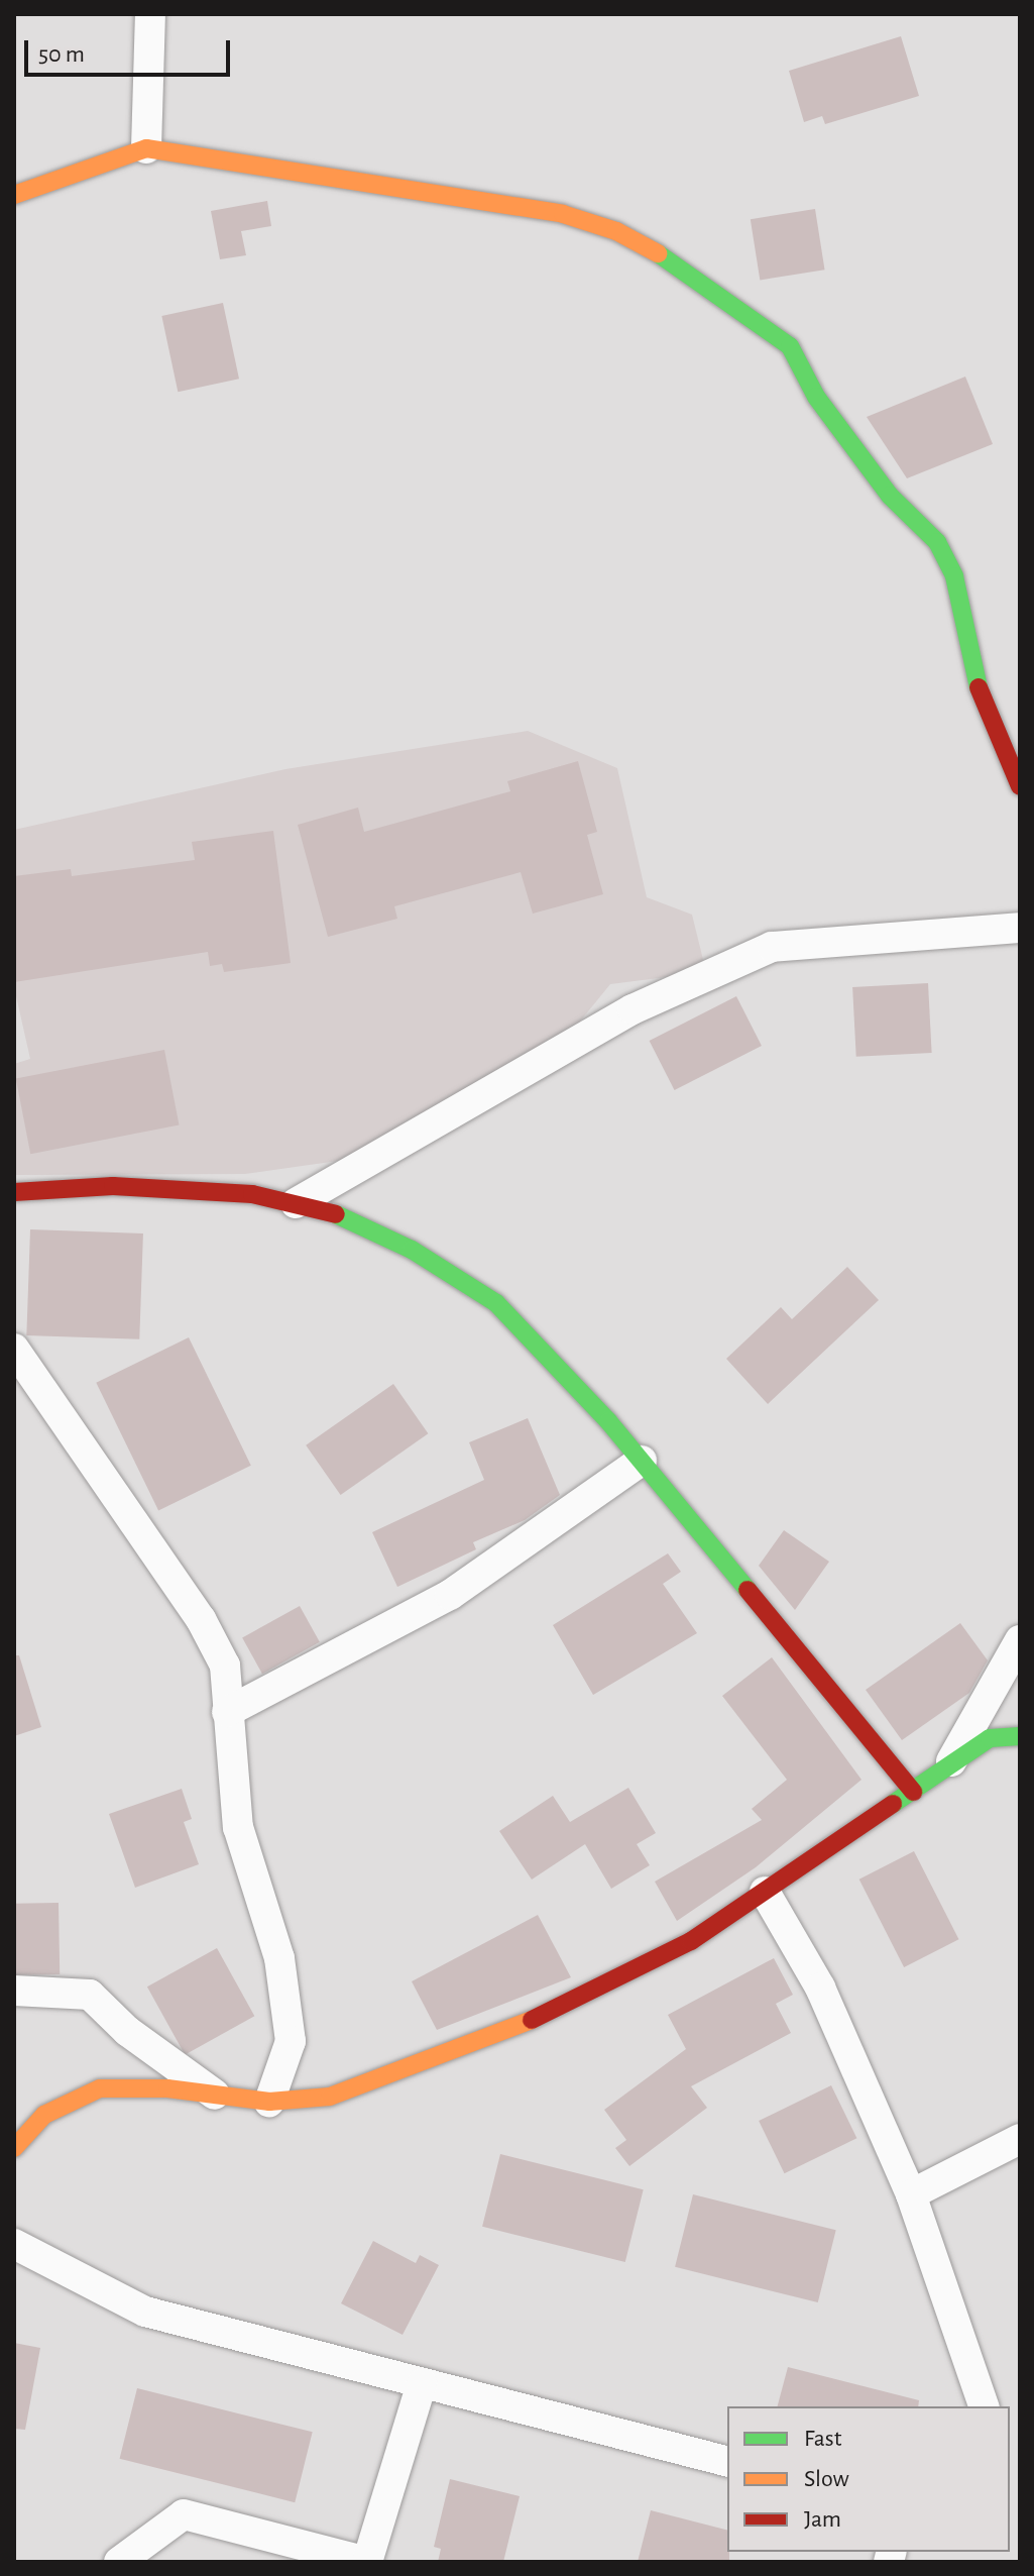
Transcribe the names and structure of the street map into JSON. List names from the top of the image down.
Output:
{
  "legend": ["Fast", "Slow", "Jam"],
  "scale_bar": "50 m"
}
